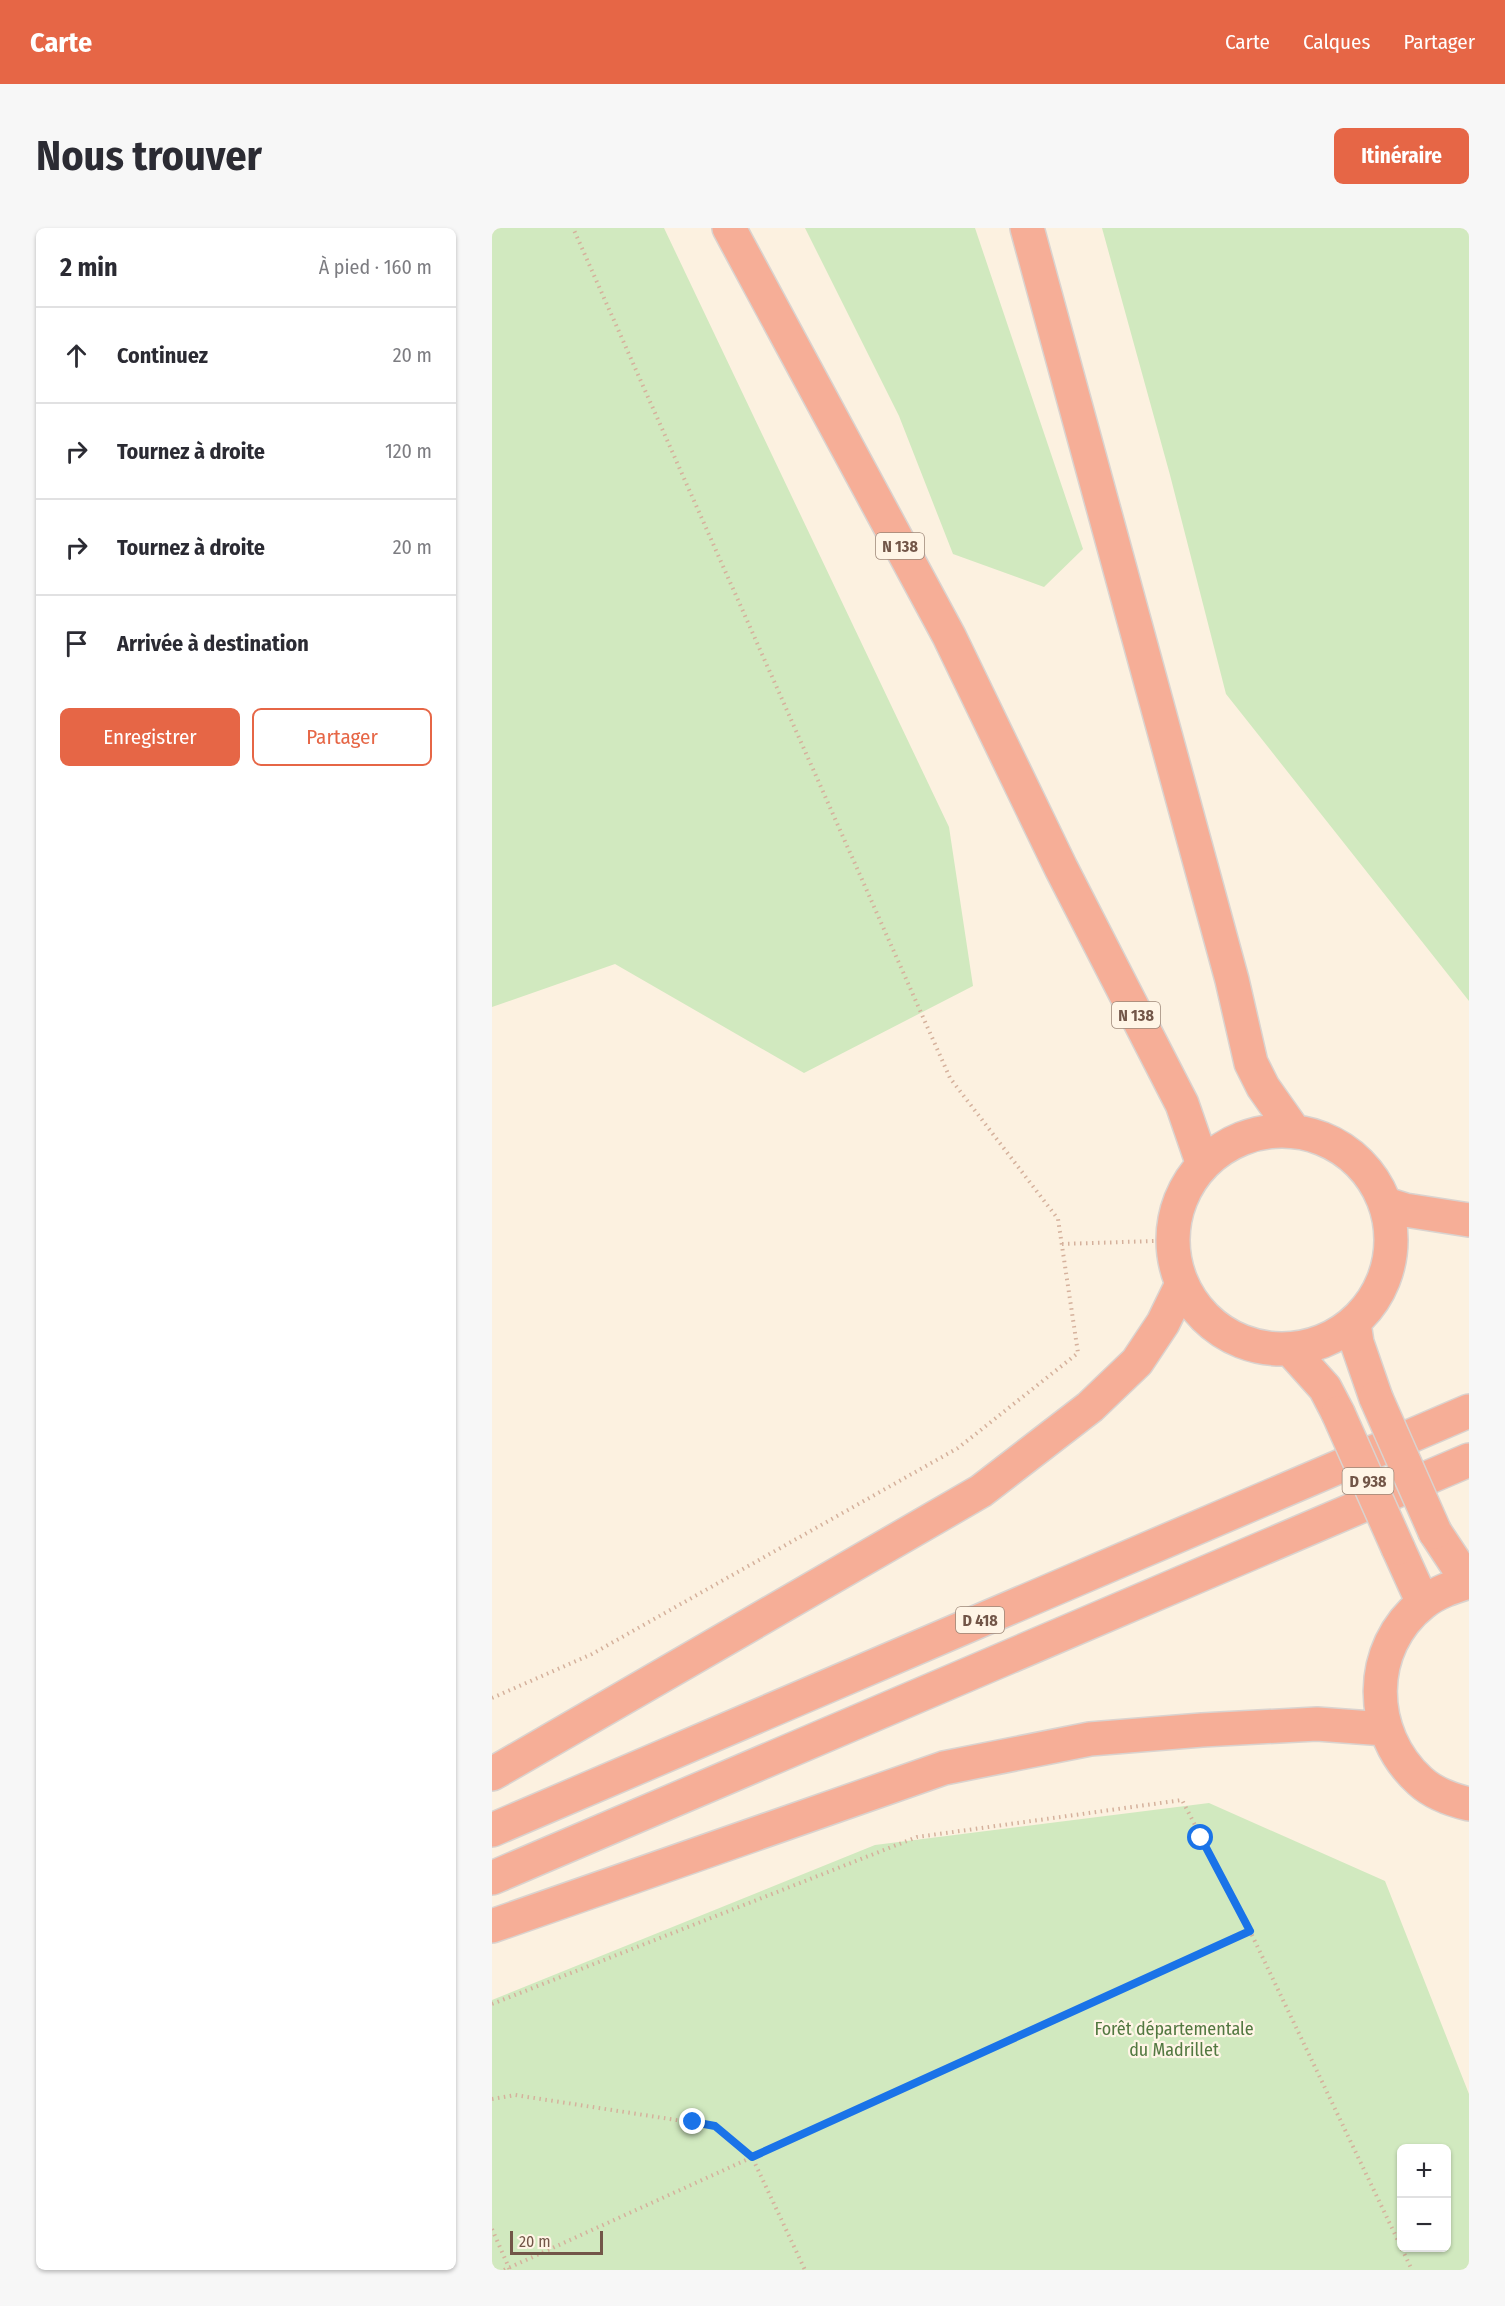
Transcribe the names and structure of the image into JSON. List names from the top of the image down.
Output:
{
  "streets": {
    "highway": ["N 138", "D 938", "D 418"]
  },
  "parks": ["Forêt départementale du Madrillet"],
  "scale_bar": "20 m",
  "page": {
    "header": "Carte",
    "nav": ["Carte", "Calques", "Partager"],
    "buttons": [
      "Itinéraire",
      ["Enregistrer", "Partager"]
    ],
    "title": "Nous trouver",
    "heading": ["2 min", "À pied · 160 m"],
    "list": [
      ["Continuez", "20 m"],
      ["Tournez à droite", "120 m"],
      ["Tournez à droite", "20 m"],
      "Arrivée à destination"
    ],
    "map_buttons": ["+", "−"],
    "scale": "20 m"
  }
}
